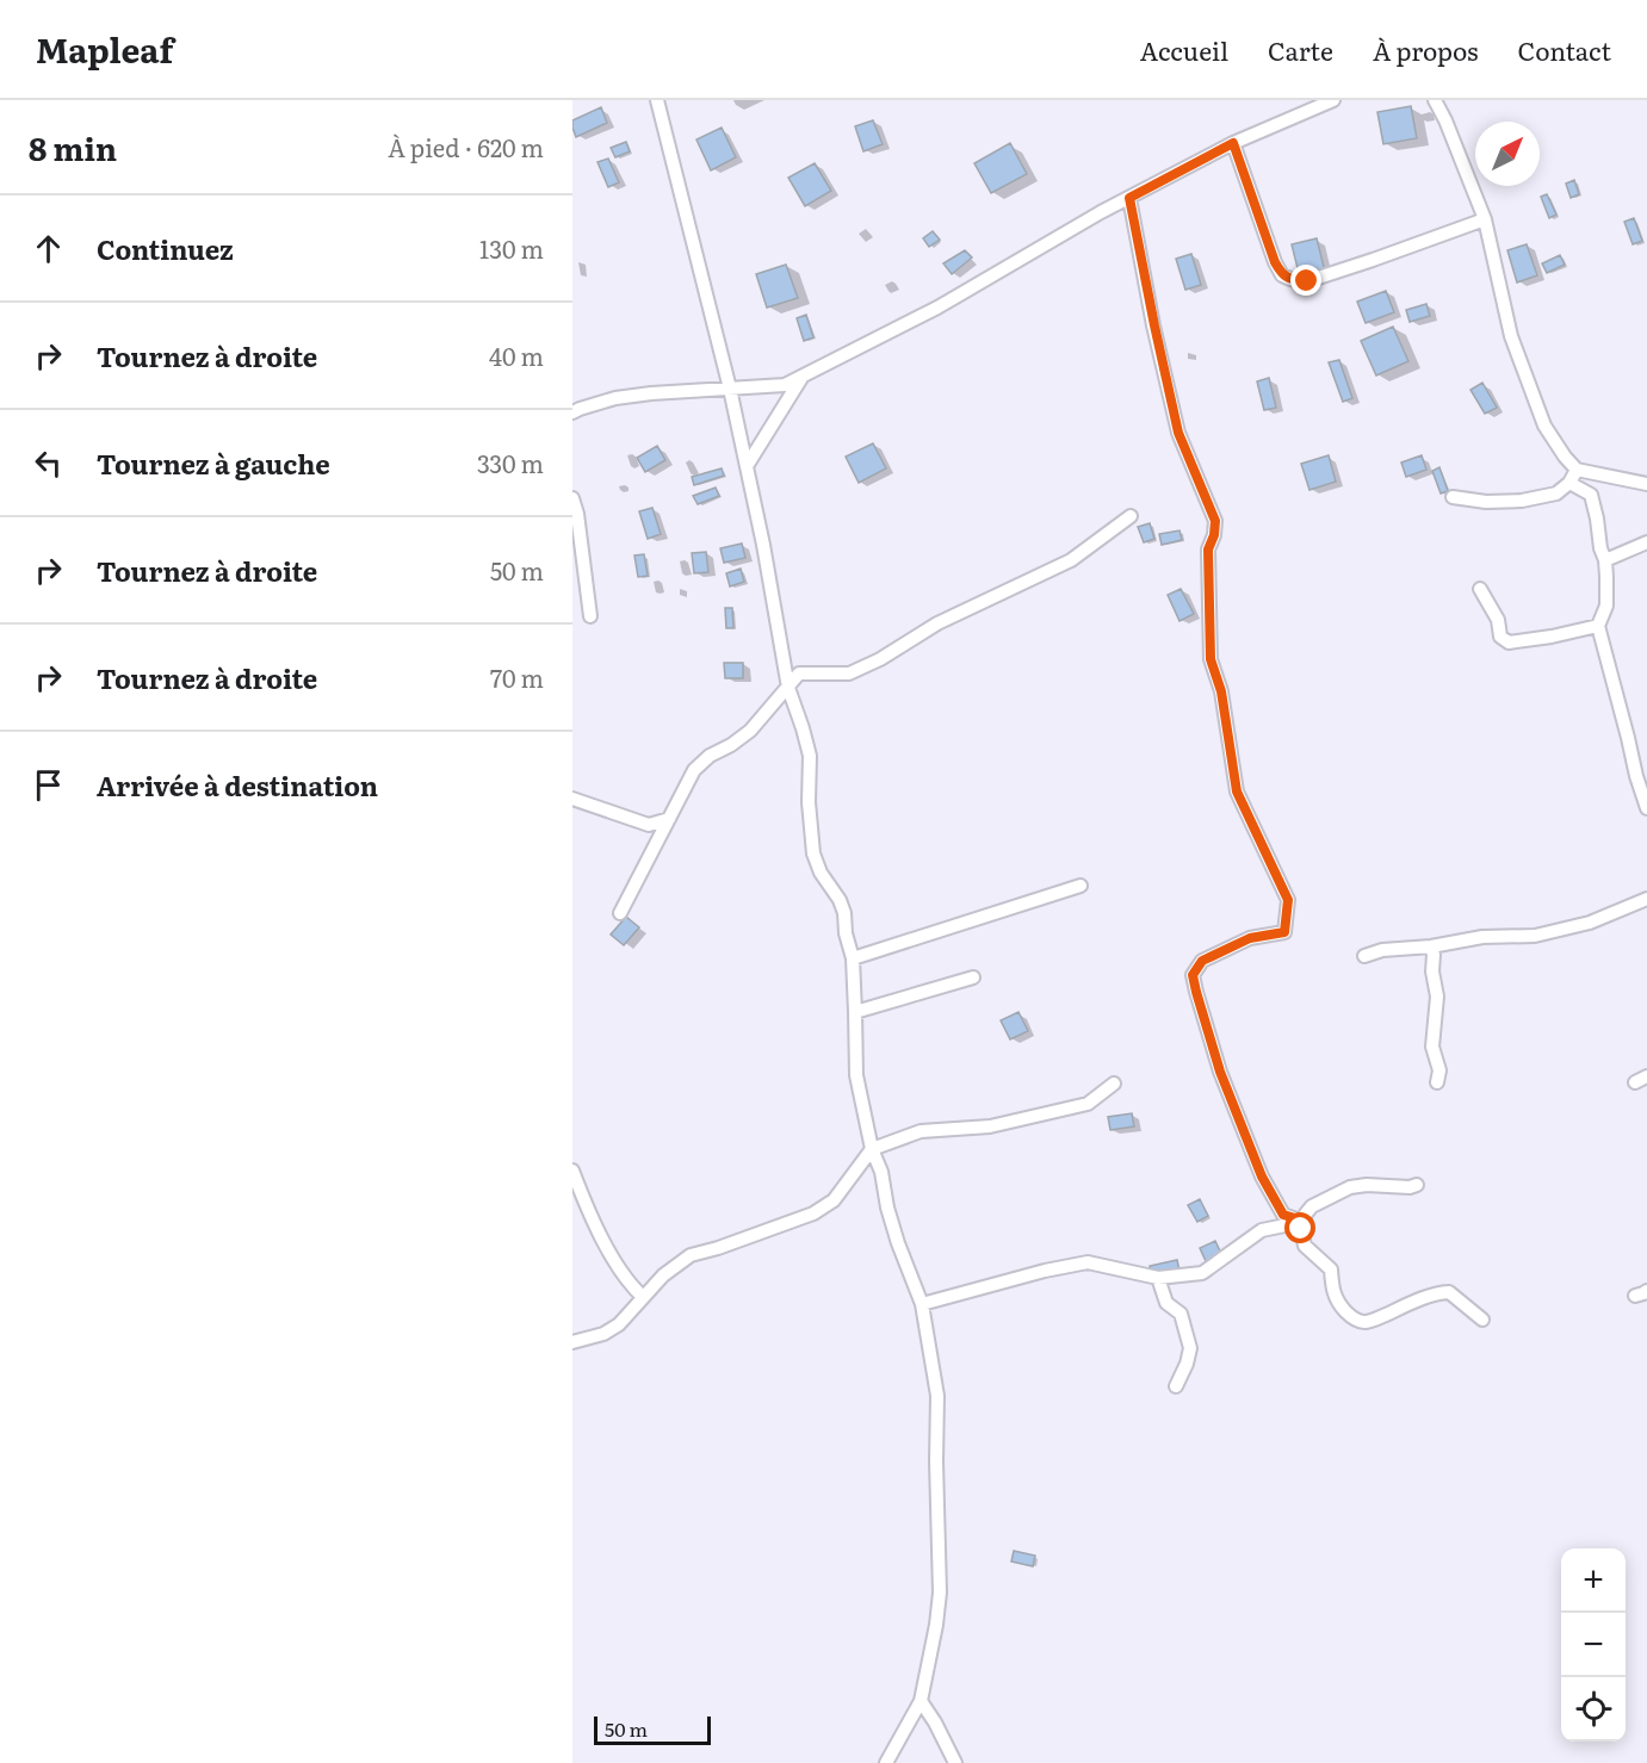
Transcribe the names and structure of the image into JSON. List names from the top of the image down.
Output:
{
  "scale_bar": "50 m",
  "north": "top right",
  "page": {
    "header": "Mapleaf",
    "nav": [
      "Accueil",
      "Carte",
      "À propos",
      "Contact"
    ],
    "heading": ["8 min", "À pied · 620 m"],
    "list": [
      ["Continuez", "130 m"],
      ["Tournez à droite", "40 m"],
      ["Tournez à gauche", "330 m"],
      ["Tournez à droite", "50 m"],
      ["Tournez à droite", "70 m"],
      "Arrivée à destination"
    ],
    "map_buttons": ["+", "−"],
    "scale": "50 m"
  }
}
